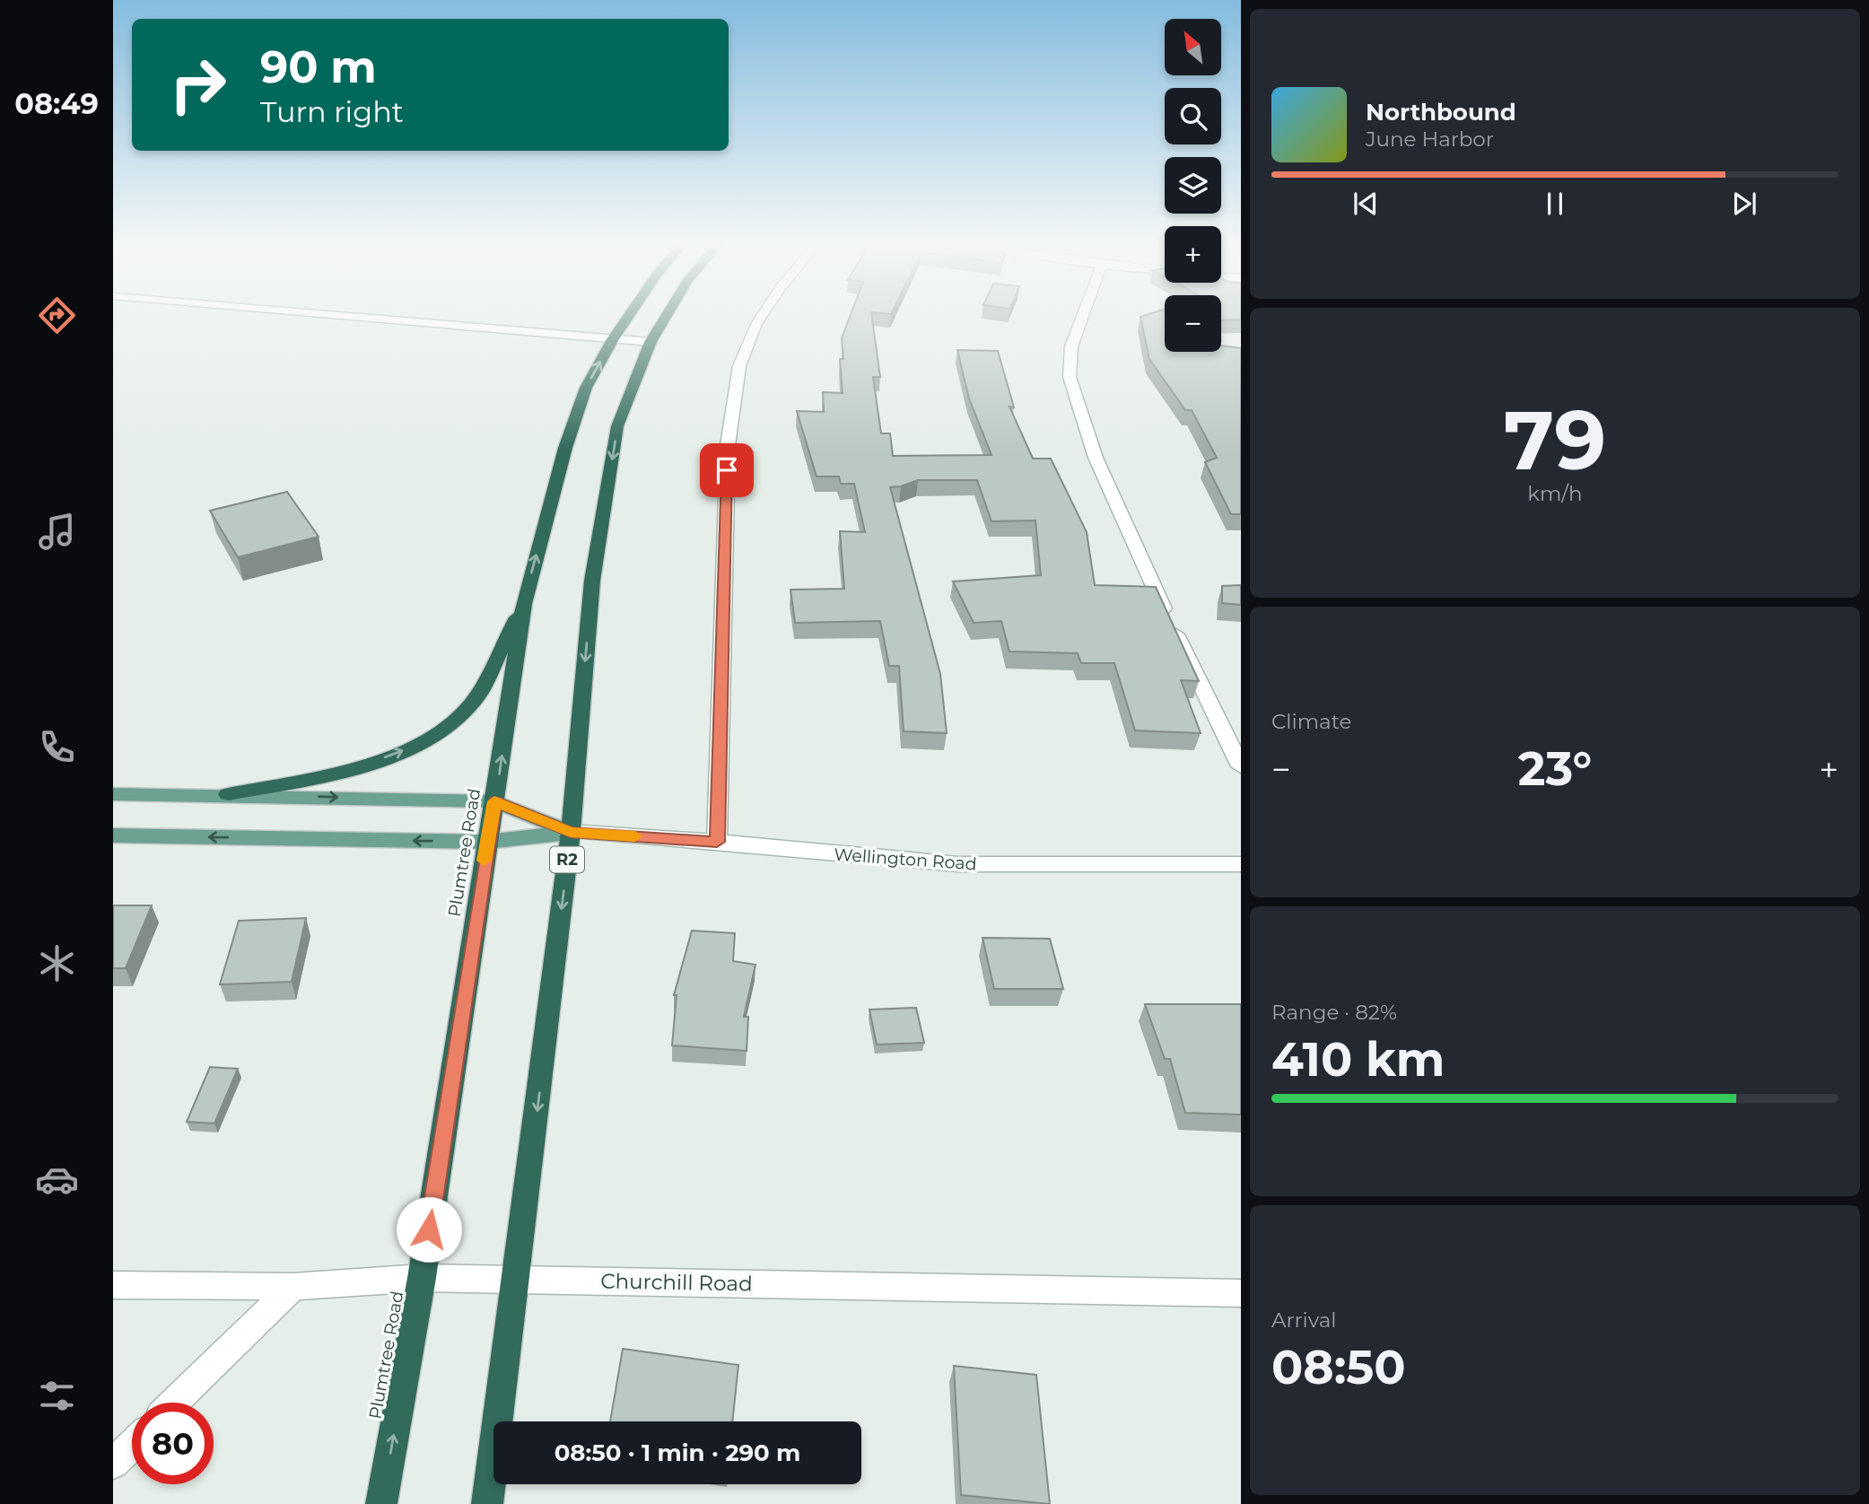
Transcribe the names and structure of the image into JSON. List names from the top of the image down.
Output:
{
  "streets": {
    "highway": ["Plumtree Road", "R2"],
    "street": ["Wellington Road", "Churchill Road"]
  },
  "crossings": [
    ["Plumtree Road", "Churchill Road"],
    ["Wellington Road", "R2"],
    ["R2", "Churchill Road"]
  ],
  "north": "top left",
  "page": {
    "tabs": "08:49",
    "map_buttons": ["+", "−"],
    "turn": ["90 m", "Turn right"],
    "song": ["Northbound", "June Harbor"],
    "tile": [
      ["79", "km/h"],
      "Climate",
      ["Range · 82%", "410 km"],
      ["Arrival", "08:50"]
    ],
    "heat": ["−", "23°", "+"],
    "limit": "80",
    "trip": "08:50 · 1 min · 290 m"
  }
}
